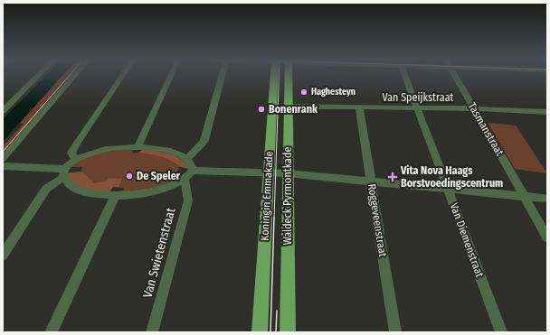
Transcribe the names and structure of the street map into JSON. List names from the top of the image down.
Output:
{
  "streets": {
    "main road": ["Koningin Emmakade", "Waldeck Pyrmontkade"],
    "street": [
      "Van Speijkstraat",
      "Tasmanstraat",
      "Roggeveenstraat",
      "Van Diemenstraat",
      "Van Swietenstraat"
    ]
  },
  "crossings": [
    ["Van Speijkstraat", "Tasmanstraat"],
    ["Van Speijkstraat", "Waldeck Pyrmontkade"],
    ["Van Speijkstraat", "Roggeveenstraat"],
    ["Van Speijkstraat", "Van Diemenstraat"]
  ],
  "places": {
    "other": ["Haghesteyn", "Bonenrank", "De Speler"],
    "health": ["Vita Nova Haags Borstvoedingscentrum"]
  }
}
